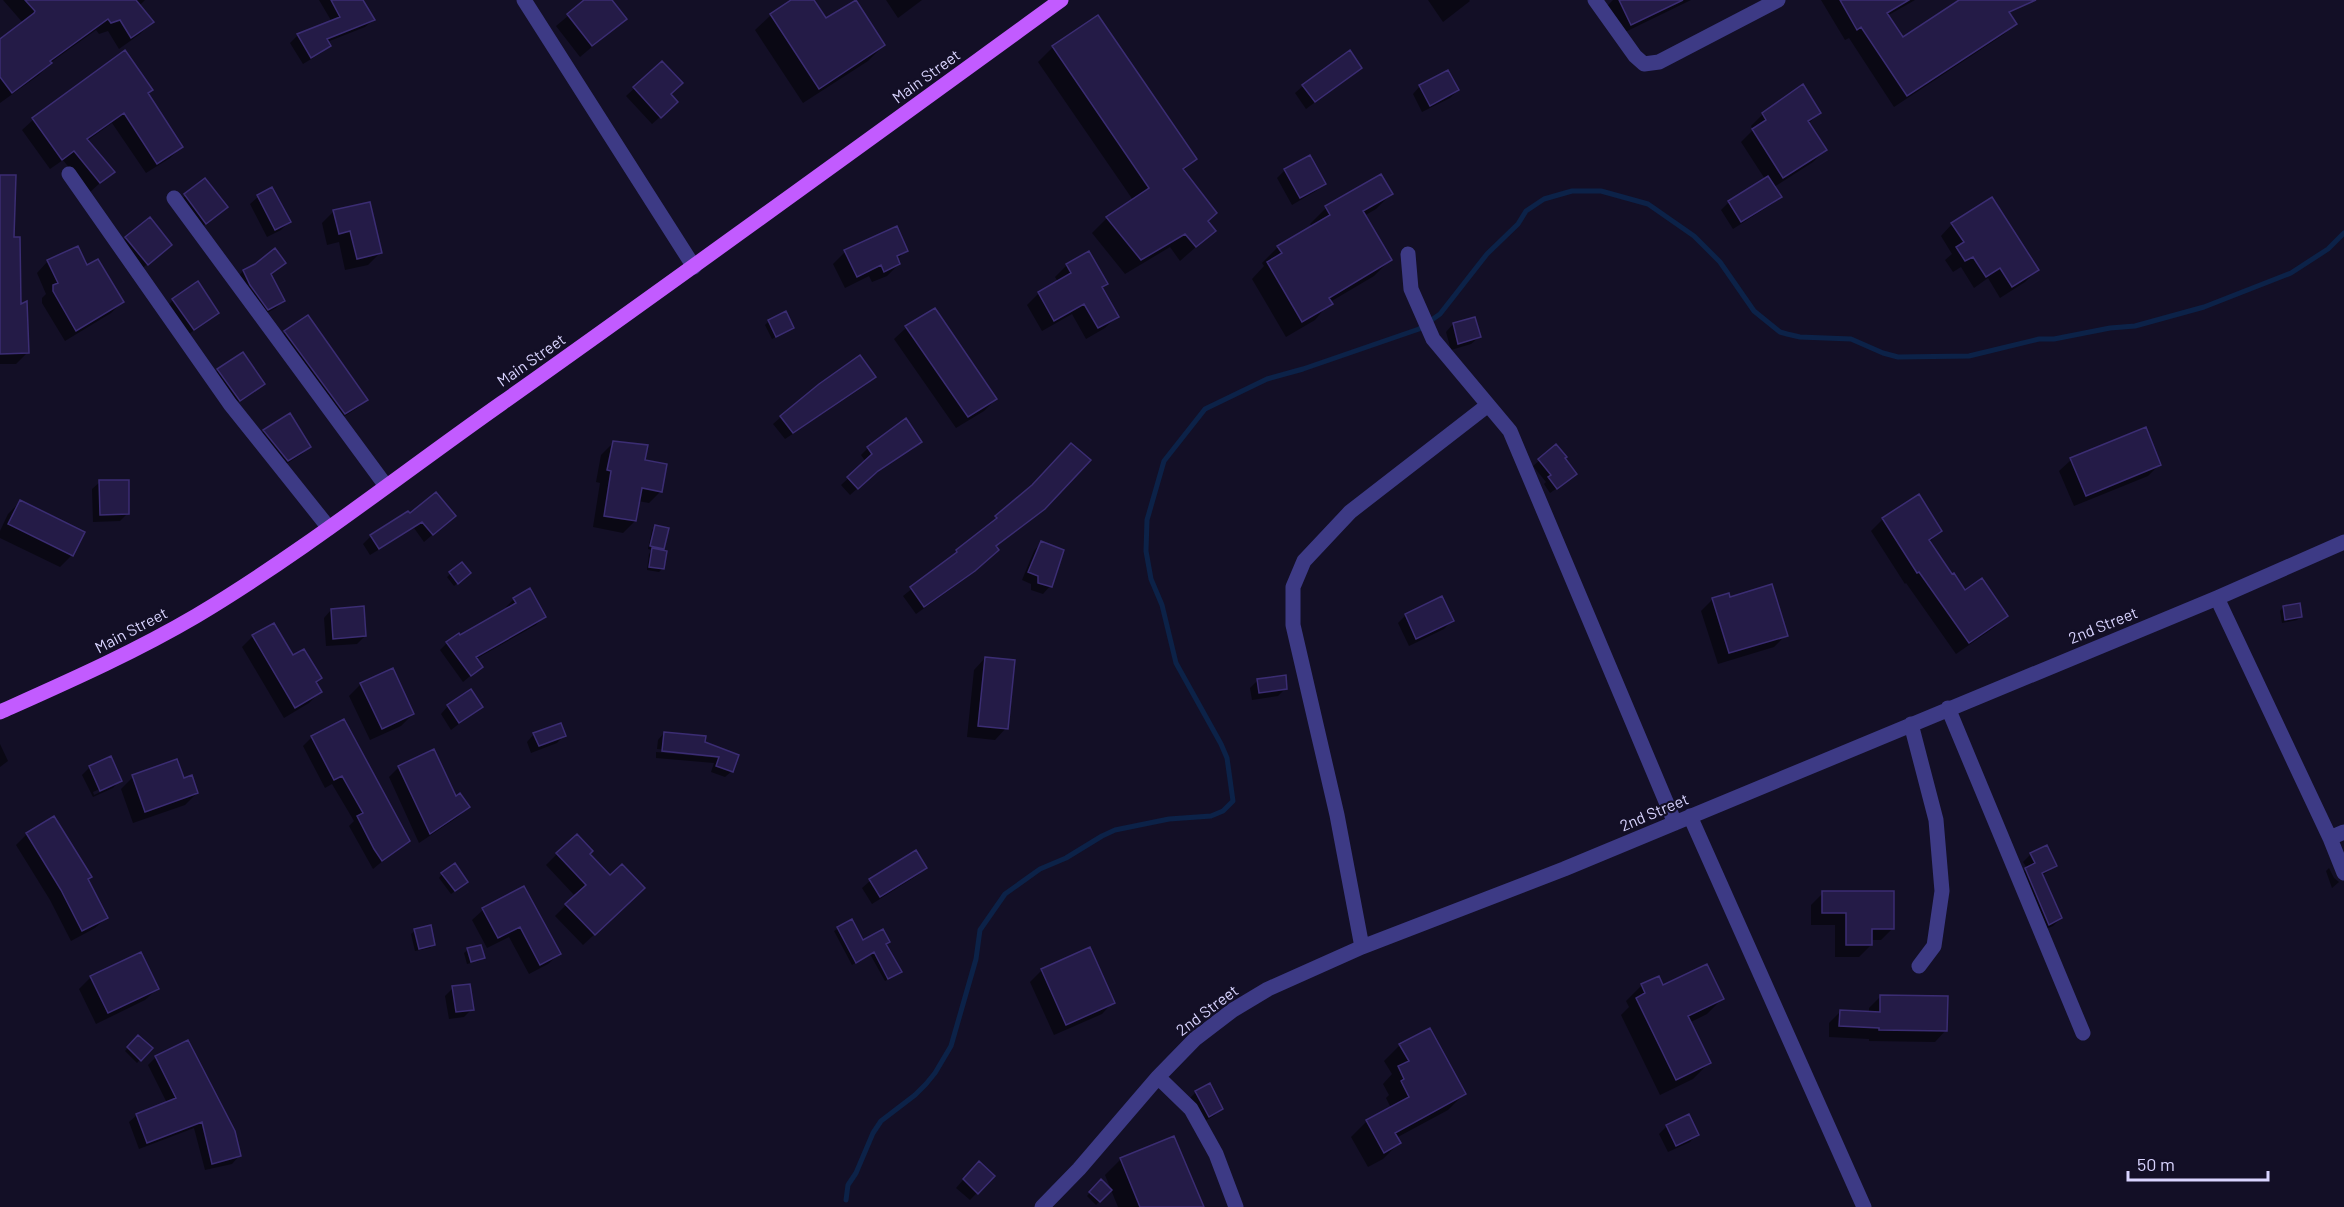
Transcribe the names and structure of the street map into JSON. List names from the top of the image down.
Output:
{
  "streets": {
    "main road": ["Main Street"],
    "street": ["2nd Street"]
  },
  "scale_bar": "50 m"
}
